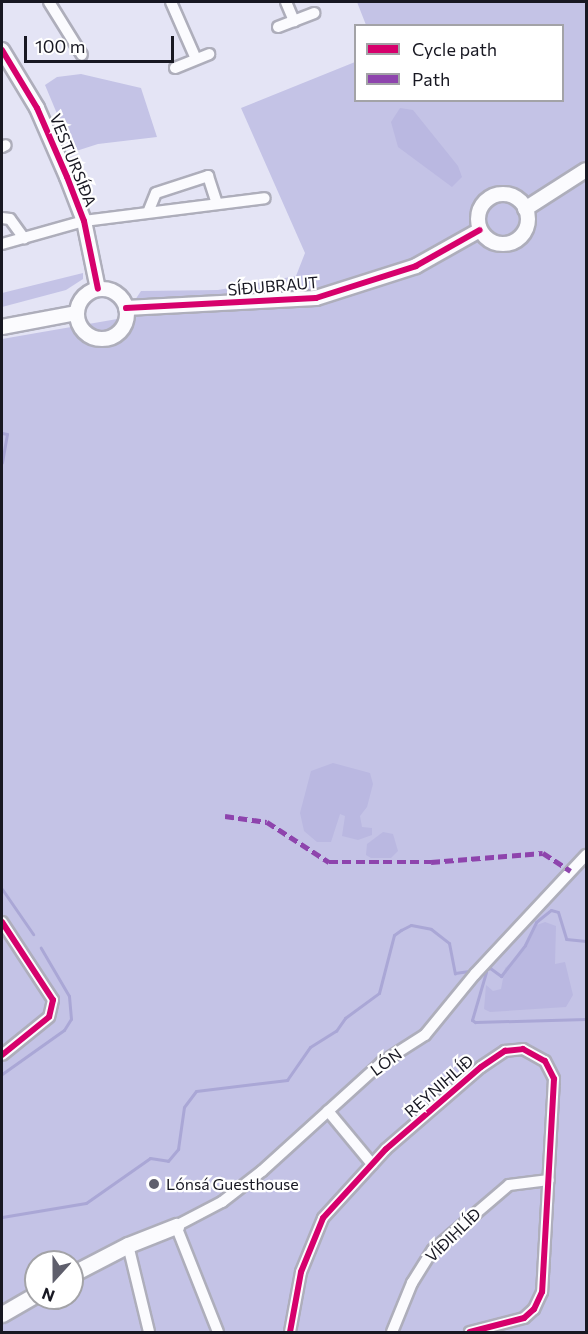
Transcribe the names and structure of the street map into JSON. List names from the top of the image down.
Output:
{
  "streets": {
    "street": [
      "VESTURSÍÐA",
      "SÍÐUBRAUT",
      "LÓN",
      "REYNIHLÍÐ",
      "VÍÐIHLÍÐ"
    ]
  },
  "crossings": [
    ["VESTURSÍÐA", "SÍÐUBRAUT"],
    ["REYNIHLÍÐ", "VÍÐIHLÍÐ"]
  ],
  "places": ["Lónsá Guesthouse"],
  "legend": ["Cycle path", "Path"],
  "scale_bar": "100 m",
  "north": "bottom"
}
